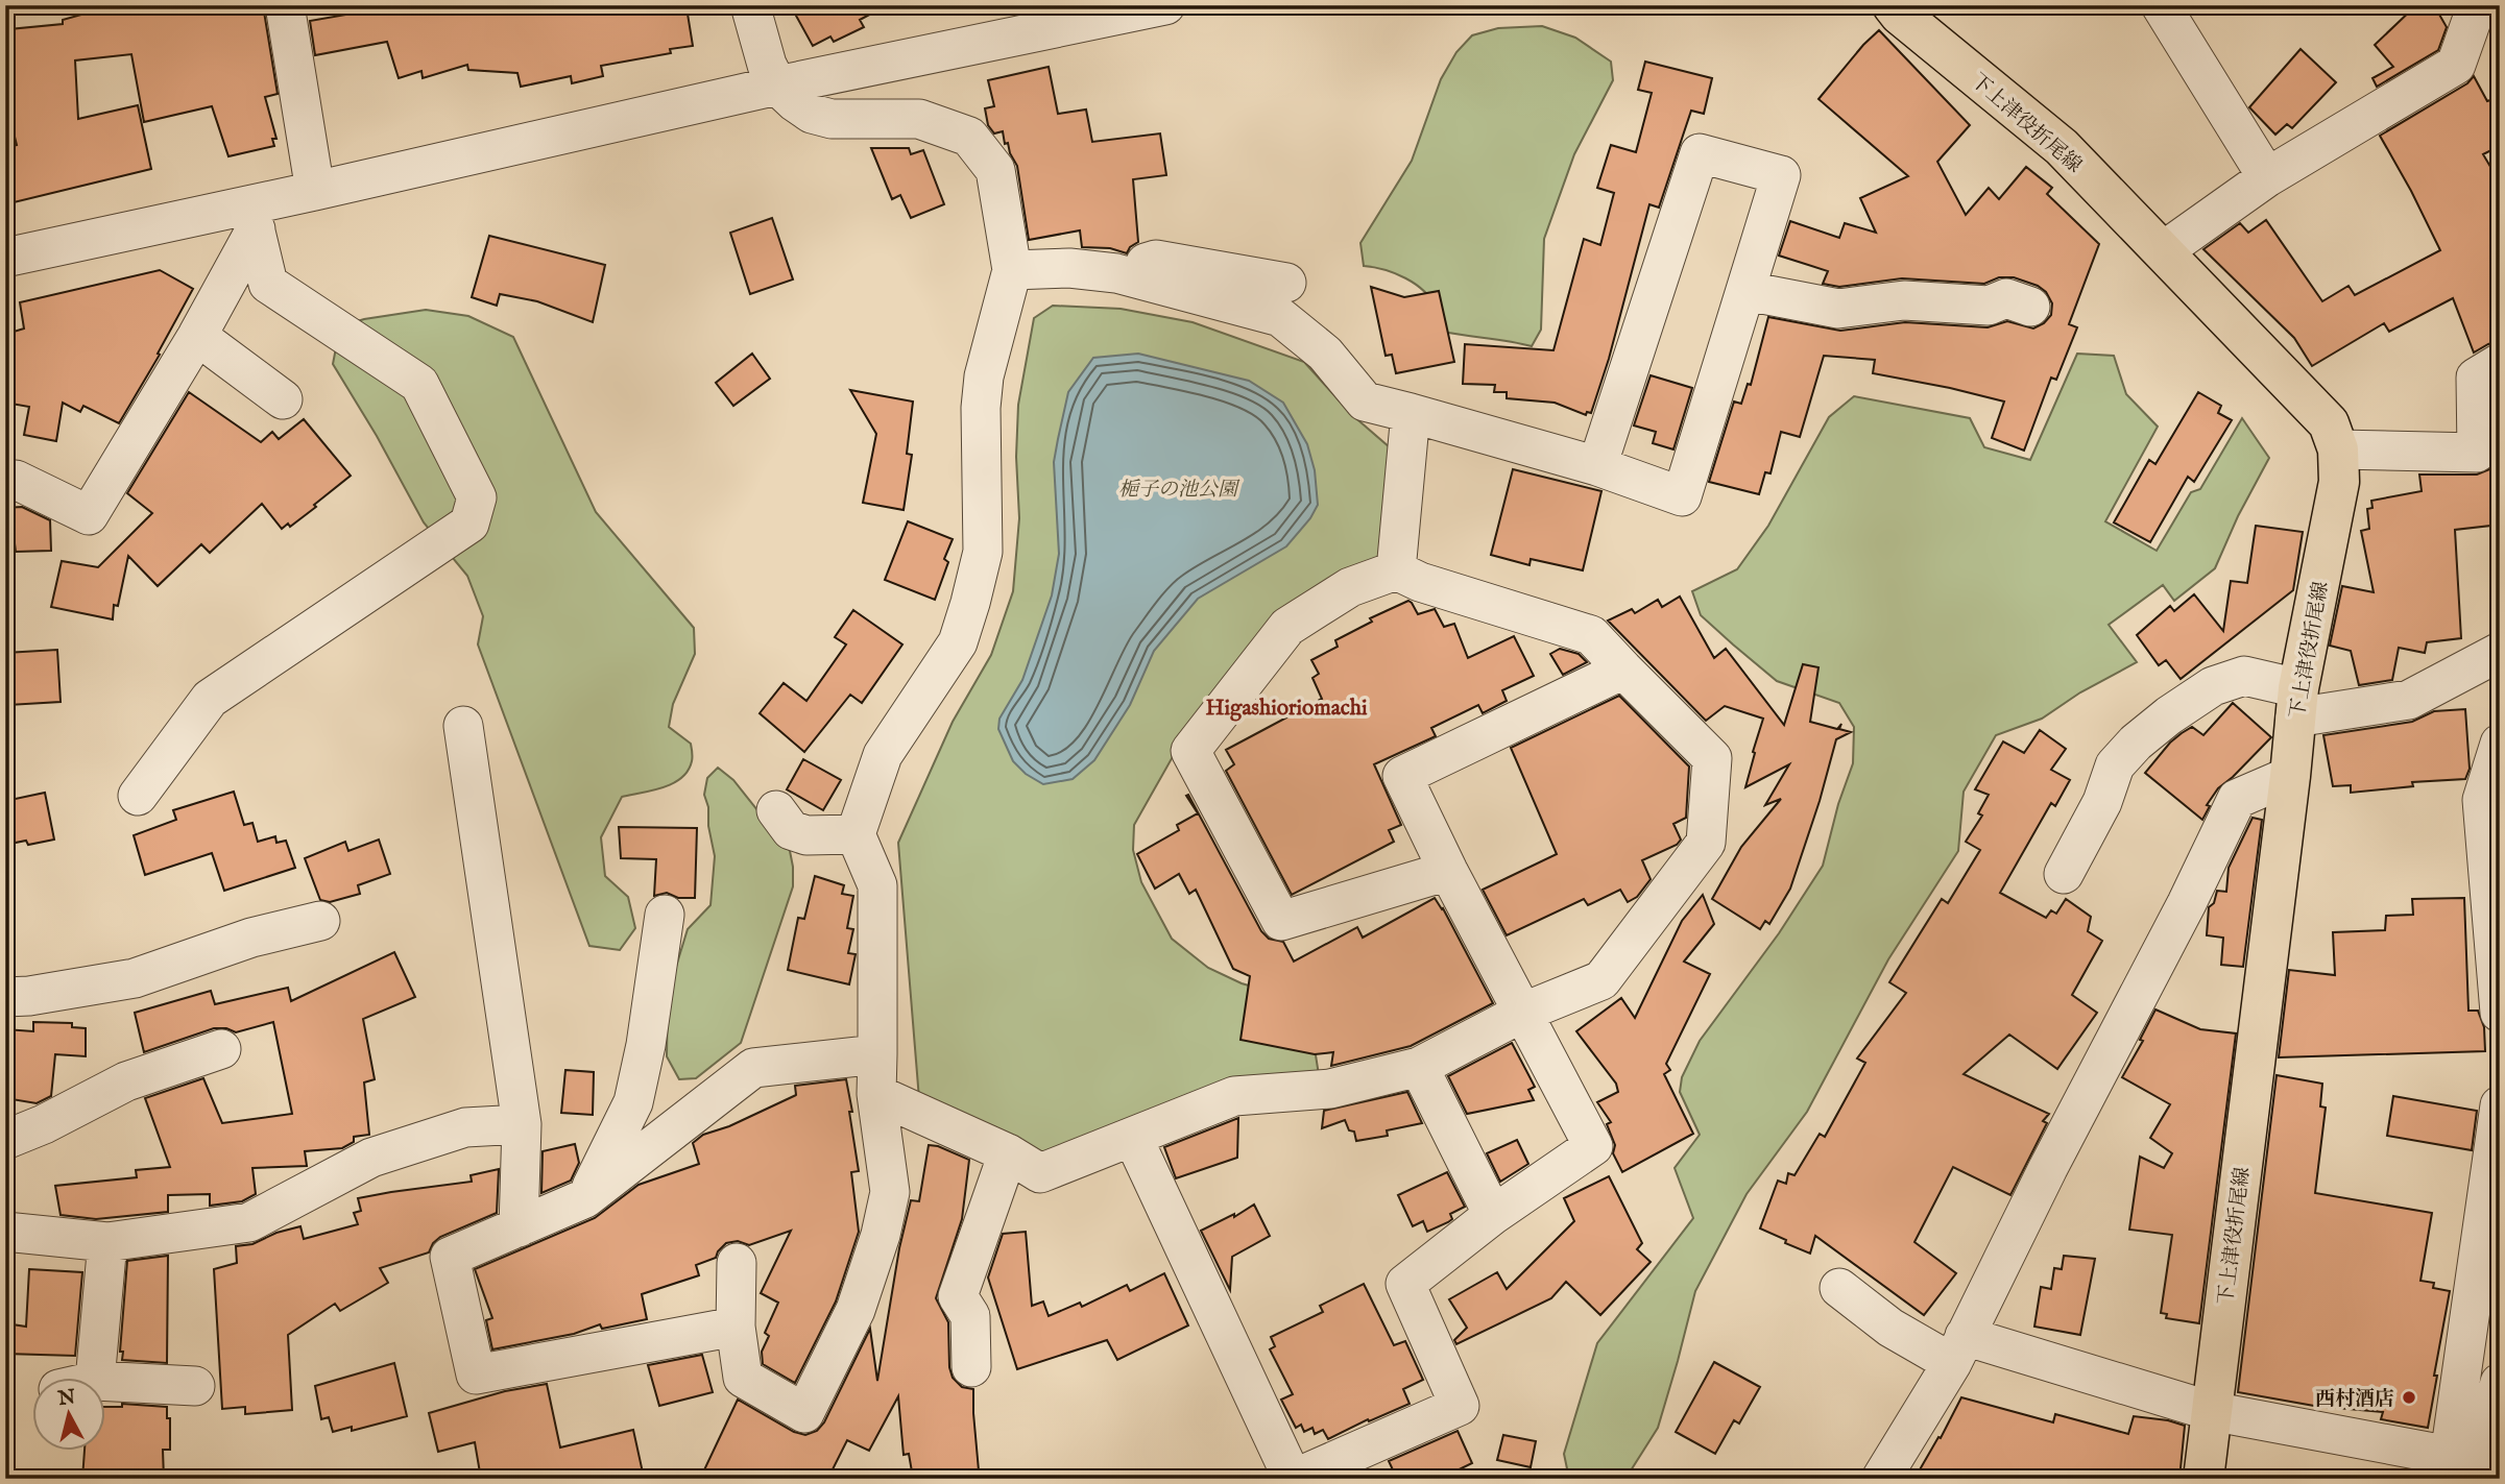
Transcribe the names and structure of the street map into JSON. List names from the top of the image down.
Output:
{
  "streets": {
    "main road": ["下上津役折尾線"]
  },
  "districts": ["Higashioriomachi"],
  "parks": ["梔子の池公園"],
  "places": ["西村酒店"],
  "north": "top"
}
